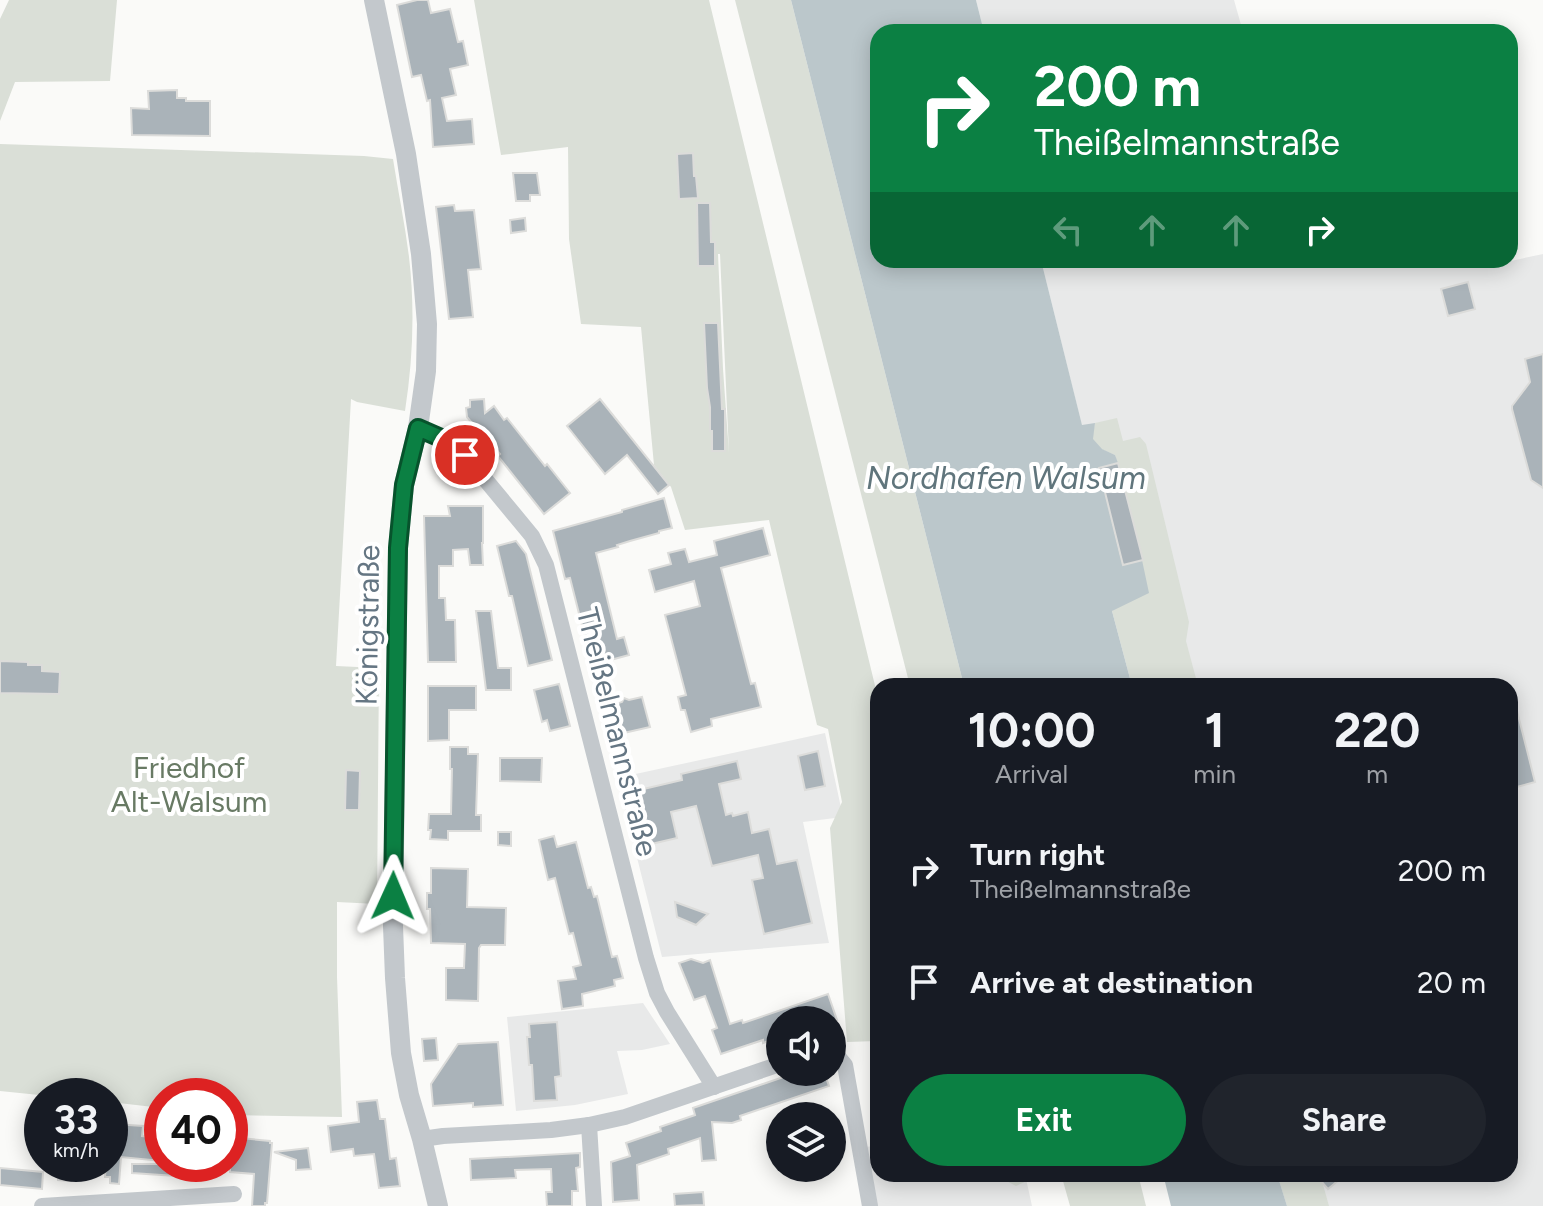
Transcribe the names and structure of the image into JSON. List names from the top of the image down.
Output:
{
  "streets": {
    "street": ["Königstraße", "Theißelmannstraße"]
  },
  "crossings": [
    ["Königstraße", "Theißelmannstraße"]
  ],
  "water": ["Nordhafen Walsum"],
  "parks": ["Friedhof Alt-Walsum"],
  "page": {
    "turn": ["200 m", "Theißelmannstraße"],
    "eta": [
      "10:00",
      "Arrival",
      "1",
      "min",
      "220",
      "m"
    ],
    "list": [
      {
        "name": "Turn right",
        "note": "Theißelmannstraße",
        "value": "200 m"
      },
      {
        "name": "Arrive at destination",
        "value": "20 m"
      }
    ],
    "buttons": ["Exit", "Share"],
    "speed": "33 km/h",
    "limit": "40"
  }
}
